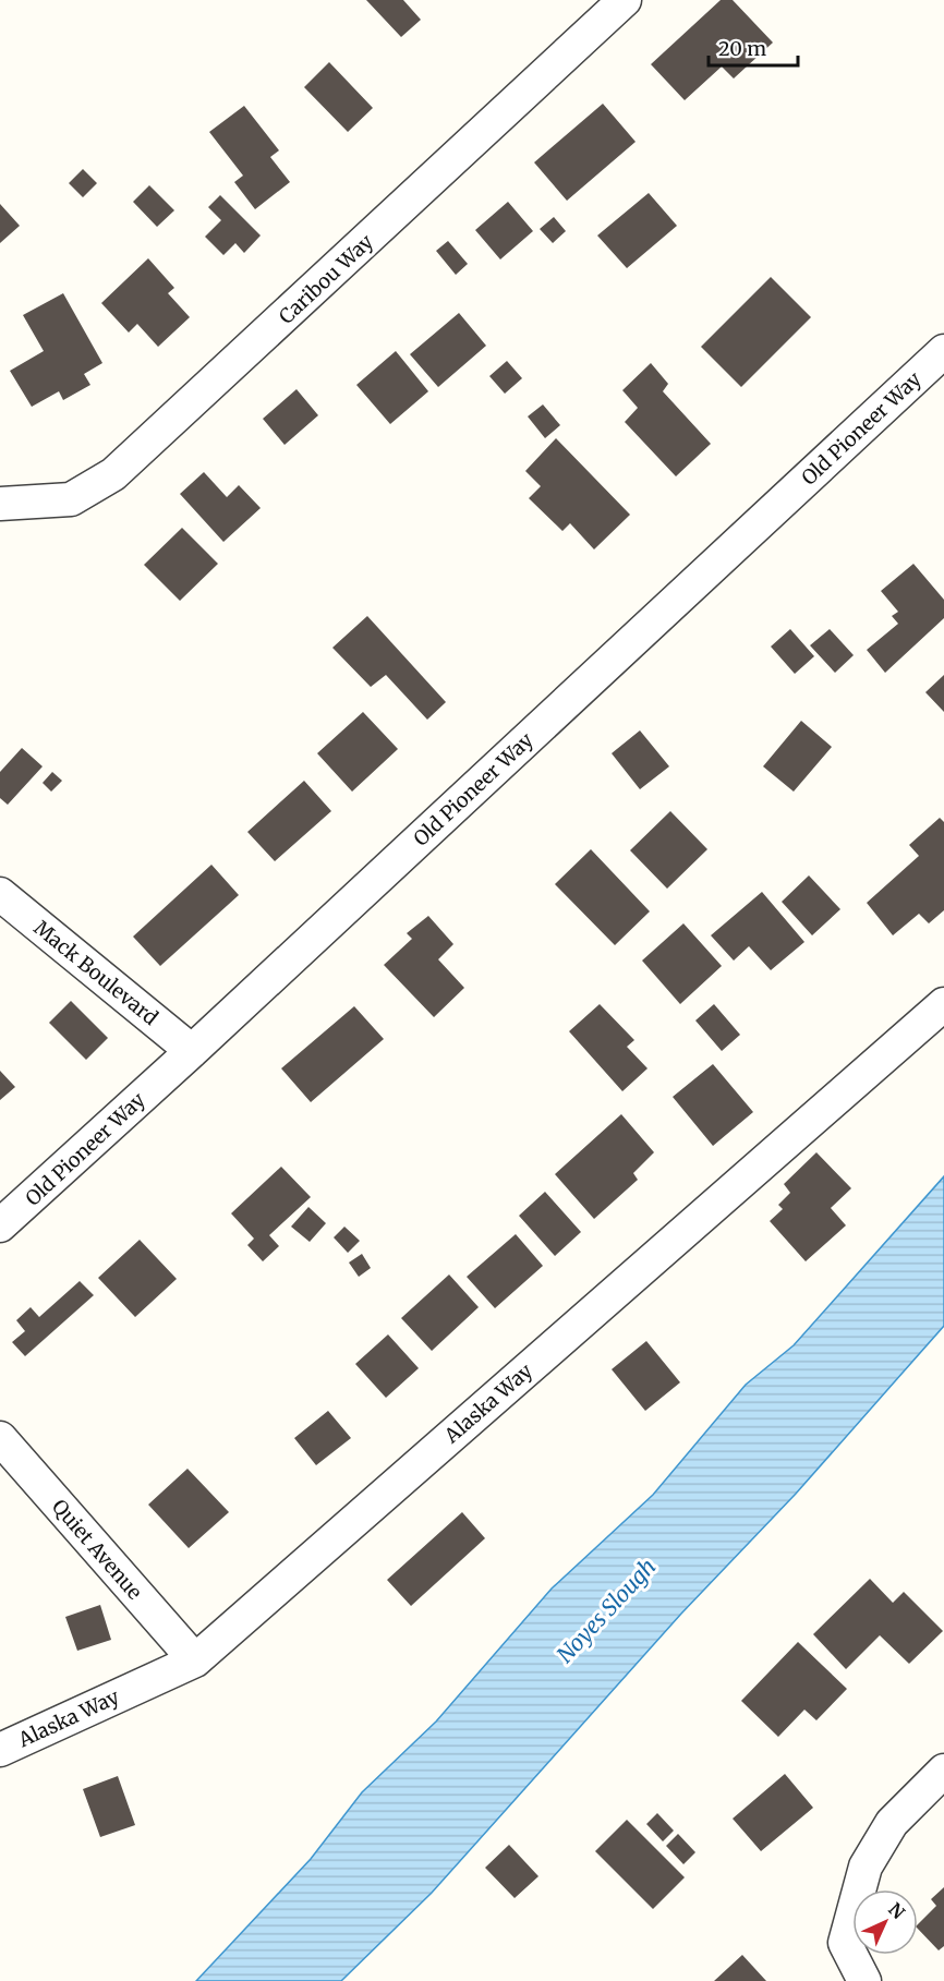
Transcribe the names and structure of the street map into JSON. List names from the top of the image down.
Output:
{
  "streets": {
    "street": [
      "Caribou Way",
      "Old Pioneer Way",
      "Mack Boulevard",
      "Alaska Way",
      "Quiet Avenue"
    ]
  },
  "crossings": [
    ["Old Pioneer Way", "Mack Boulevard"],
    ["Alaska Way", "Quiet Avenue"]
  ],
  "water": ["Noyes Slough"],
  "scale_bar": "20 m",
  "north": "top right"
}
